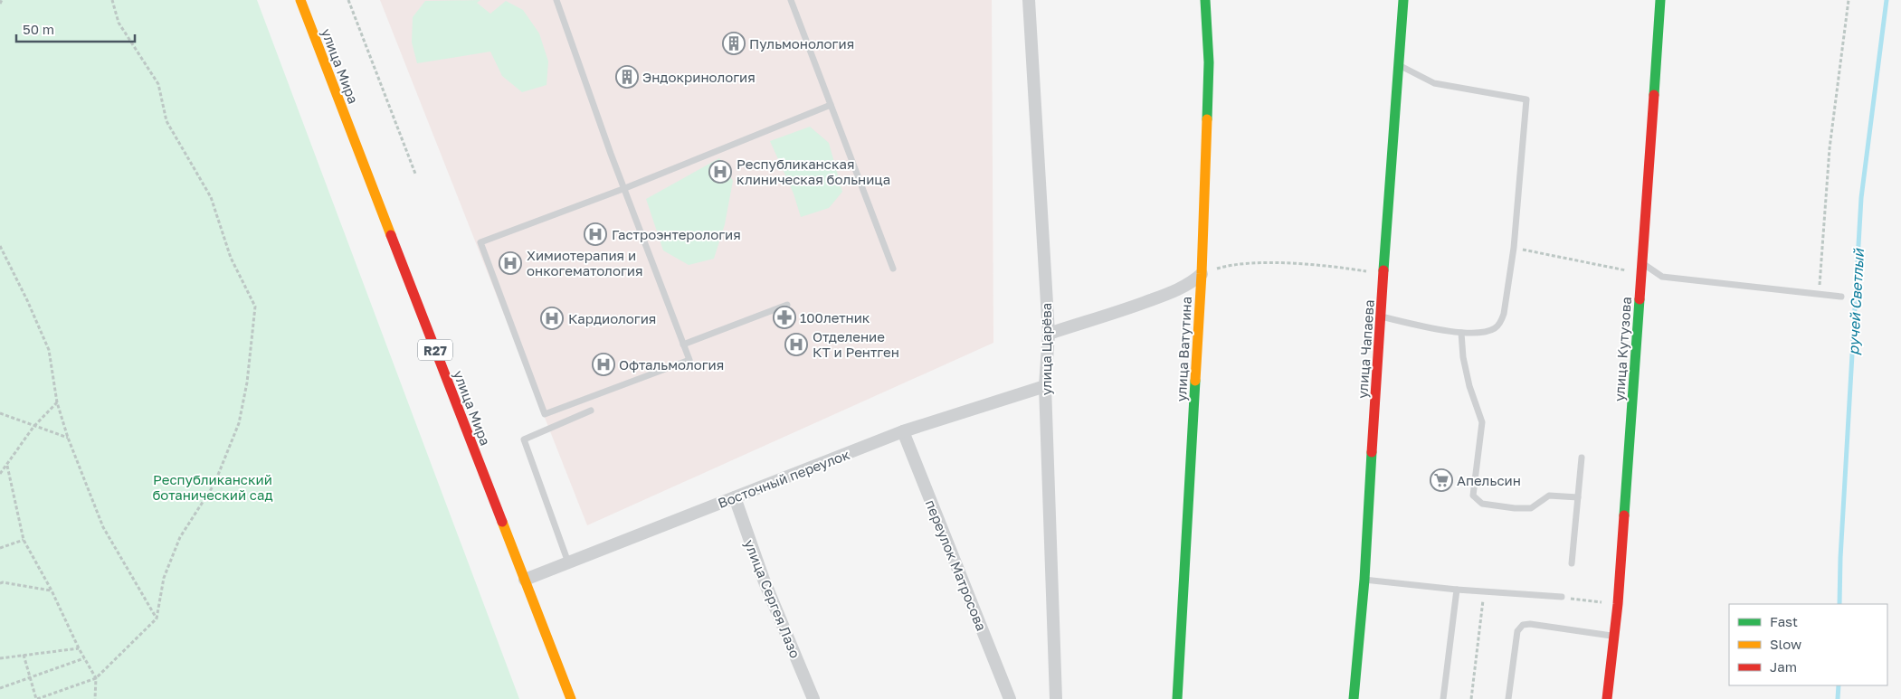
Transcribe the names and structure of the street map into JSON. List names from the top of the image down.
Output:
{
  "streets": {
    "street": [
      "улица Мира",
      "улица Царёва",
      "улица Ватутина",
      "улица Чапаева",
      "улица Кутузова",
      "R27",
      "Восточный переулок",
      "переулок Матросова",
      "улица Сергея Лазо"
    ]
  },
  "crossings": [
    ["улица Мира", "Восточный переулок"],
    ["улица Царёва", "Восточный переулок"],
    ["Восточный переулок", "переулок Матросова"],
    ["Восточный переулок", "улица Сергея Лазо"]
  ],
  "water": ["ручей Светлый"],
  "parks": ["Республиканский ботанический сад"],
  "places": {
    "building": ["Пульмонология", "Эндокринология"],
    "hospital": [
      "Республиканская клиническая больница",
      "Гастроэнтерология",
      "Химиотерапия и онкогематология",
      "Кардиология",
      "Отделение КТ и Рентген",
      "Офтальмология"
    ],
    "pharmacy": ["100летник"],
    "supermarket": ["Апельсин"]
  },
  "legend": ["Fast", "Slow", "Jam"],
  "scale_bar": "50 m"
}
